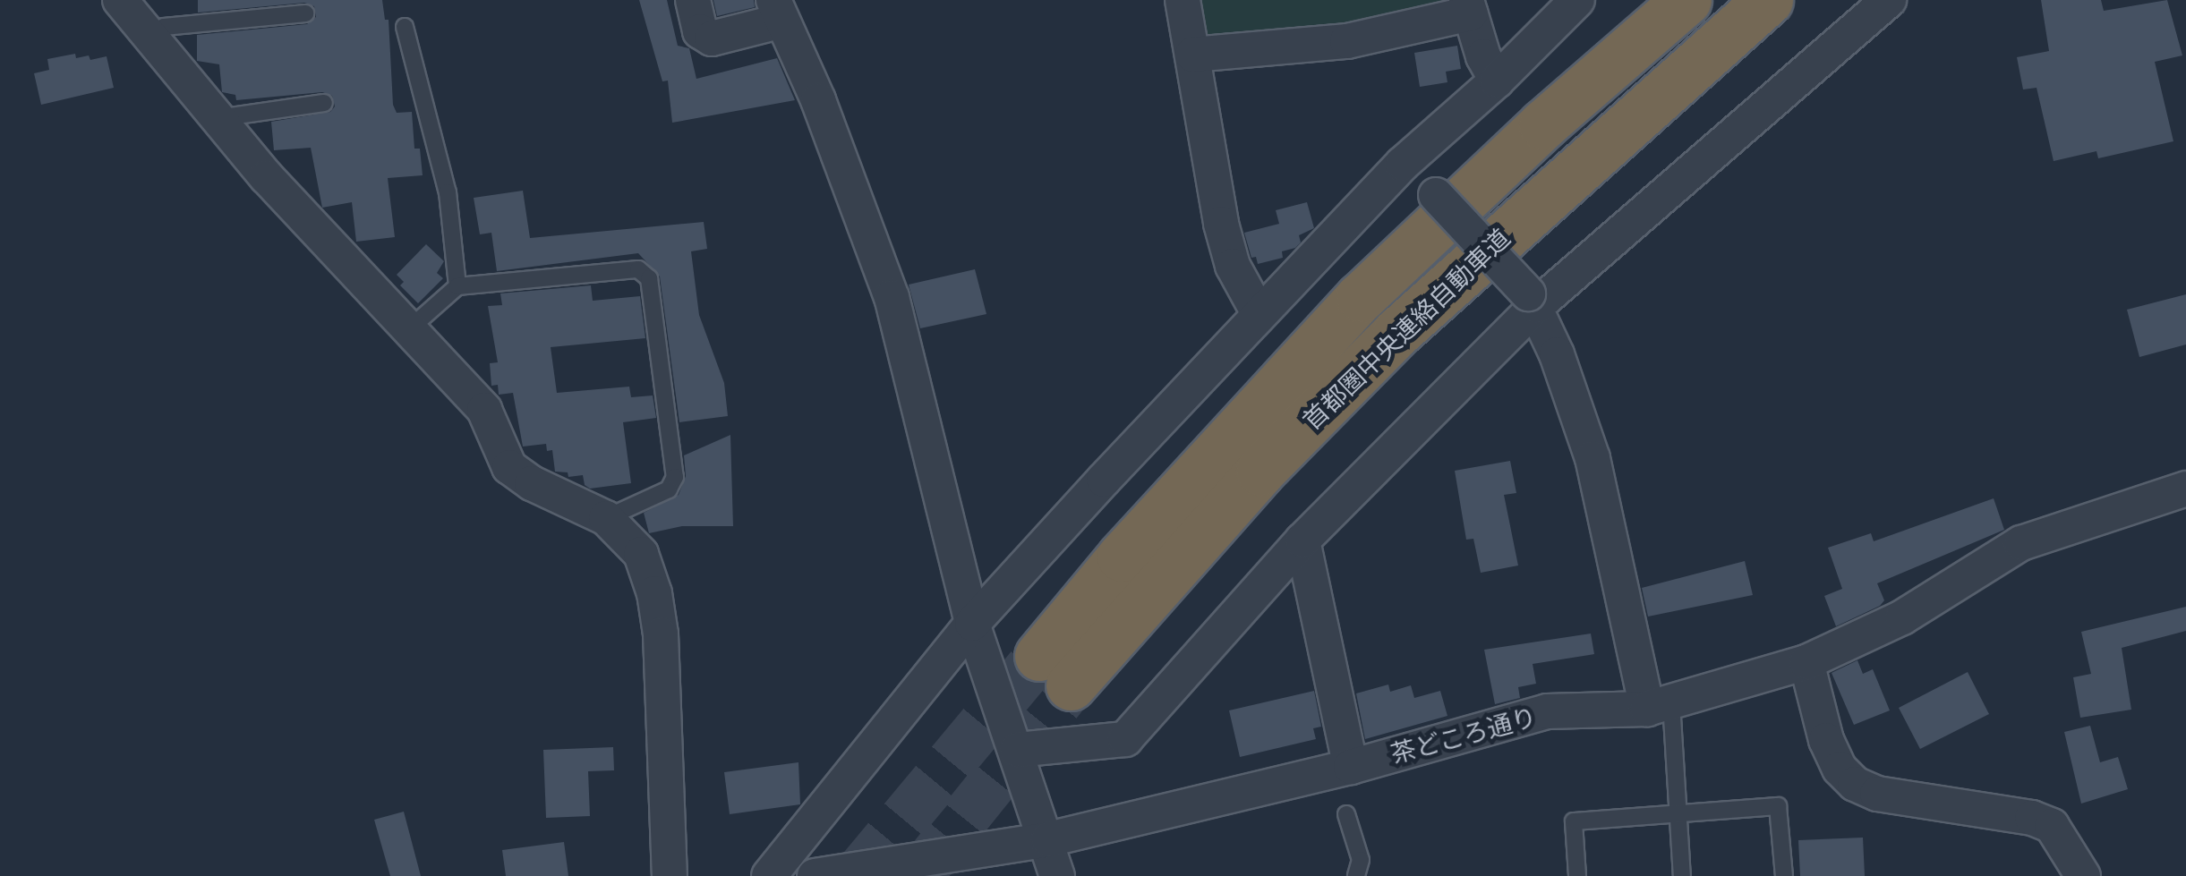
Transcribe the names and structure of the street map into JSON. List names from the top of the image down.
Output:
{
  "streets": {
    "highway": ["首都圏中央連絡自動車道"],
    "street": ["茶どころ通り"]
  }
}
